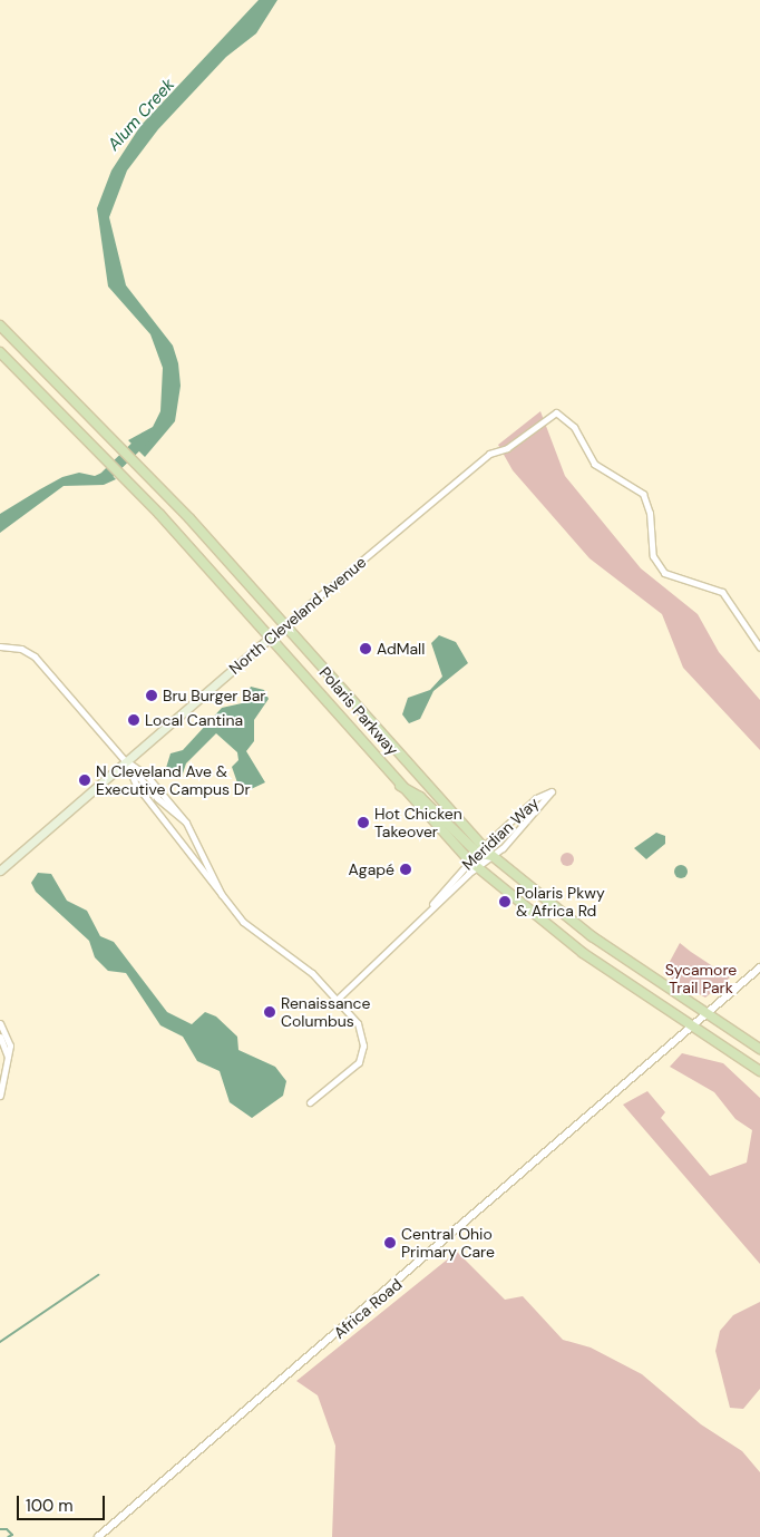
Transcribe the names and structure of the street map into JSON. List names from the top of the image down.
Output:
{
  "streets": {
    "main road": ["North Cleveland Avenue", "Polaris Parkway"],
    "street": ["Meridian Way", "Africa Road"]
  },
  "crossings": [
    ["North Cleveland Avenue", "Polaris Parkway"],
    ["Polaris Parkway", "Meridian Way"],
    ["Polaris Parkway", "Africa Road"]
  ],
  "water": ["Alum Creek"],
  "parks": ["Sycamore Trail Park"],
  "places": [
    "AdMall",
    "Bru Burger Bar",
    "Local Cantina",
    "N Cleveland Ave & Executive Campus Dr",
    "Hot Chicken Takeover",
    "Agapé",
    "Polaris Pkwy & Africa Rd",
    "Renaissance Columbus",
    "Central Ohio Primary Care"
  ],
  "scale_bar": "100 m"
}
